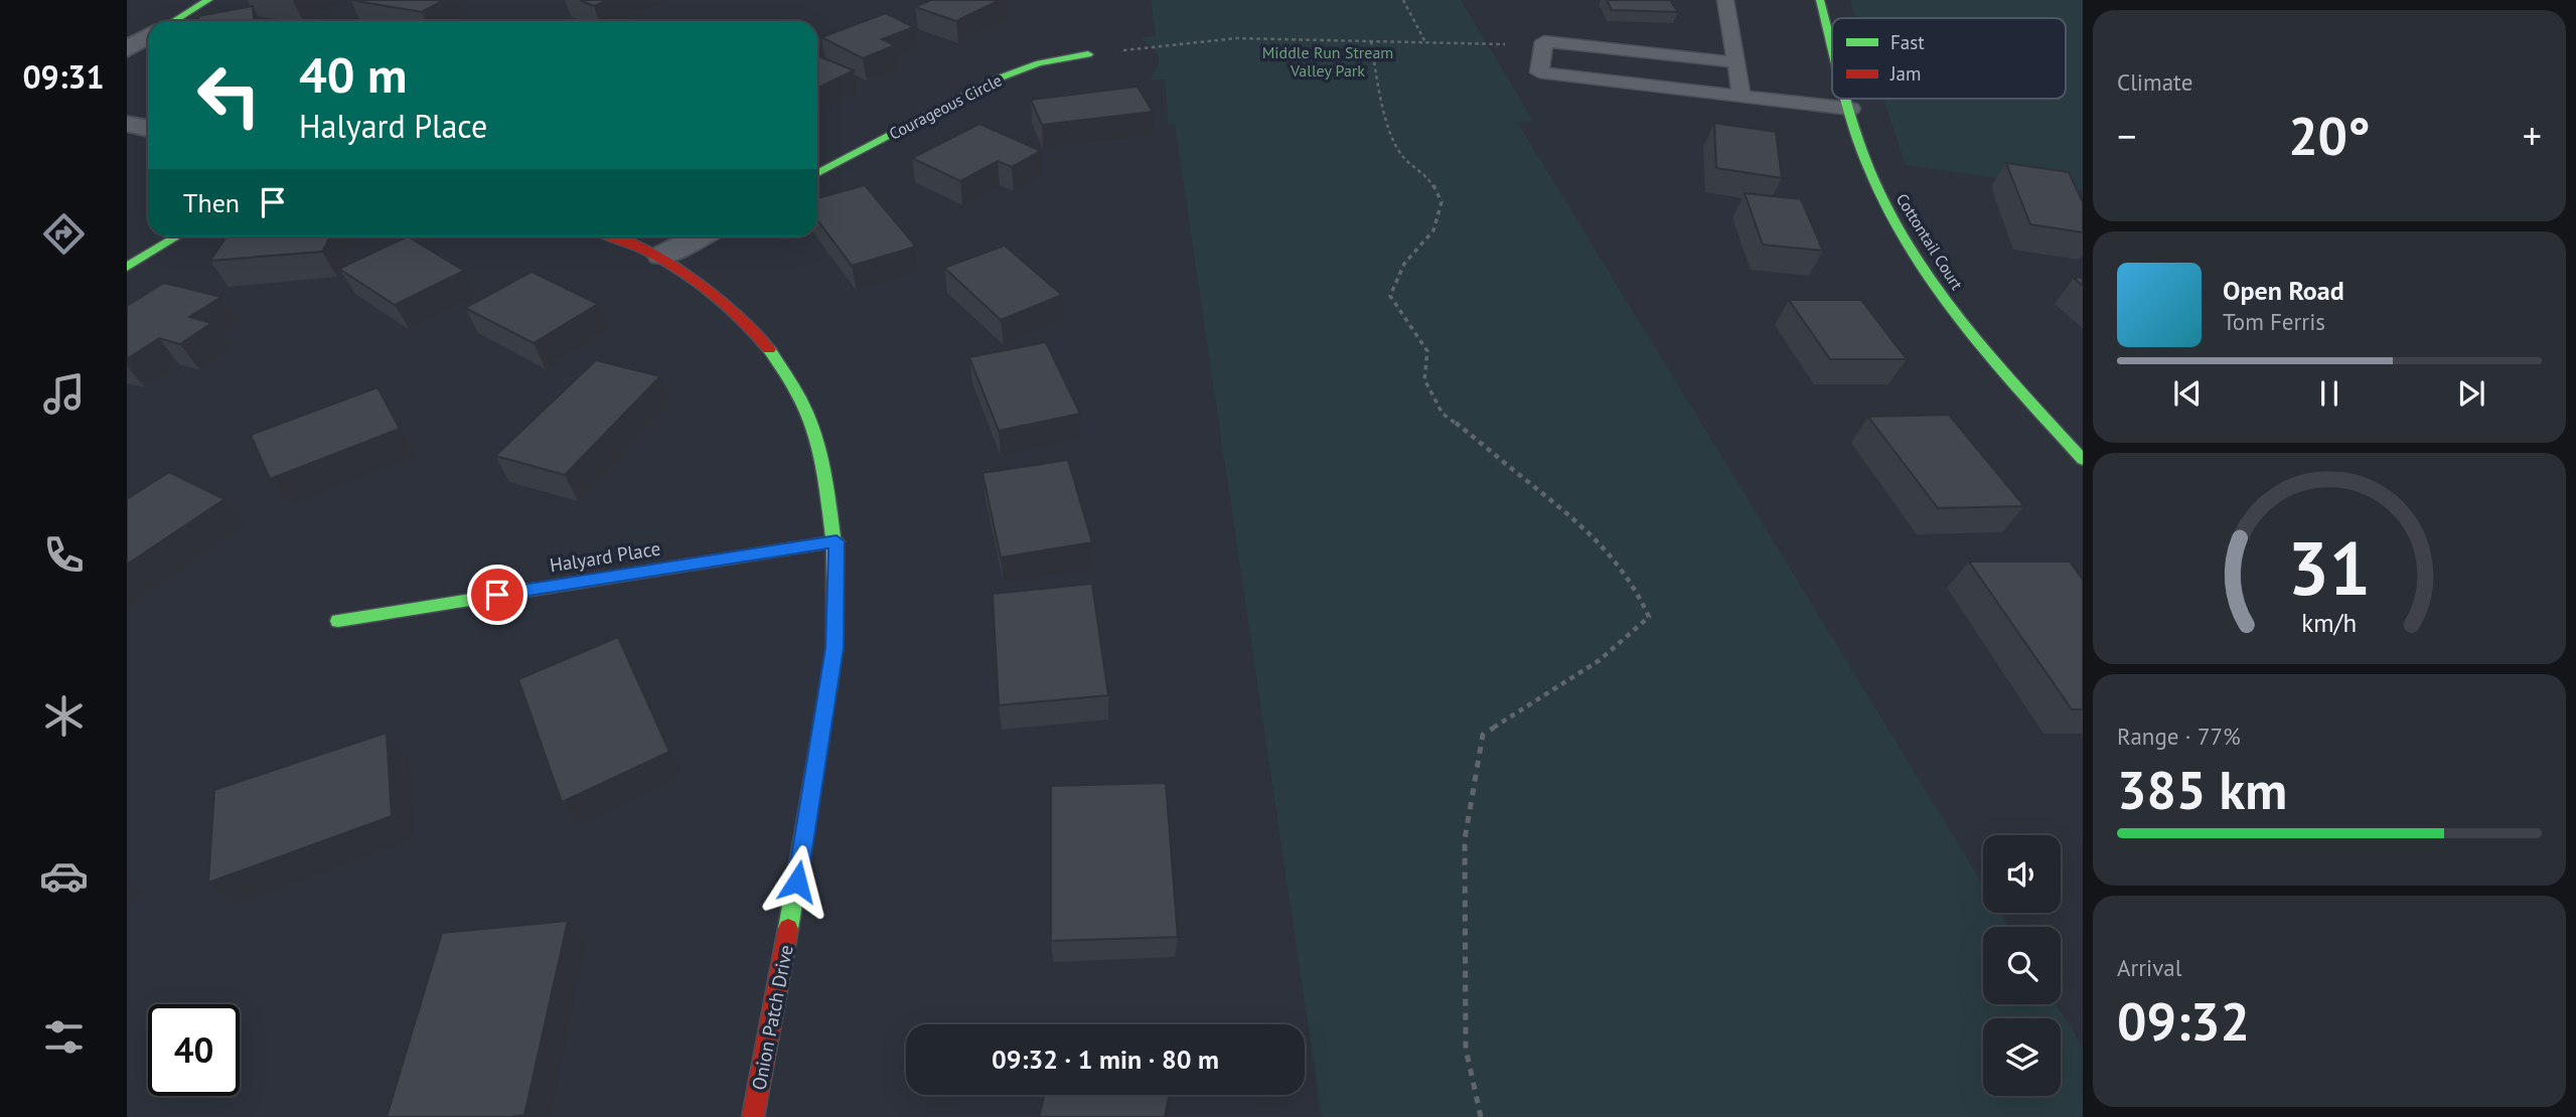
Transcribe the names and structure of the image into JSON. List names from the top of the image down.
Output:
{
  "streets": {
    "street": [
      "Courageous Circle",
      "Cottontail Court",
      "Halyard Place",
      "Onion Patch Drive"
    ]
  },
  "crossings": [
    ["Halyard Place", "Onion Patch Drive"]
  ],
  "parks": ["Middle Run Stream Valley Park"],
  "legend": ["Fast", "Jam"],
  "page": {
    "tabs": "09:31",
    "tile": [
      "Climate",
      ["Range · 77%", "385 km"],
      ["Arrival", "09:32"]
    ],
    "turn": ["40 m", "Halyard Place"],
    "heat": ["−", "20°", "+"],
    "then": "Then",
    "song": ["Open Road", "Tom Ferris"],
    "limit": "40",
    "trip": "09:32 · 1 min · 80 m",
    "gauge": ["31", "km/h"]
  }
}
